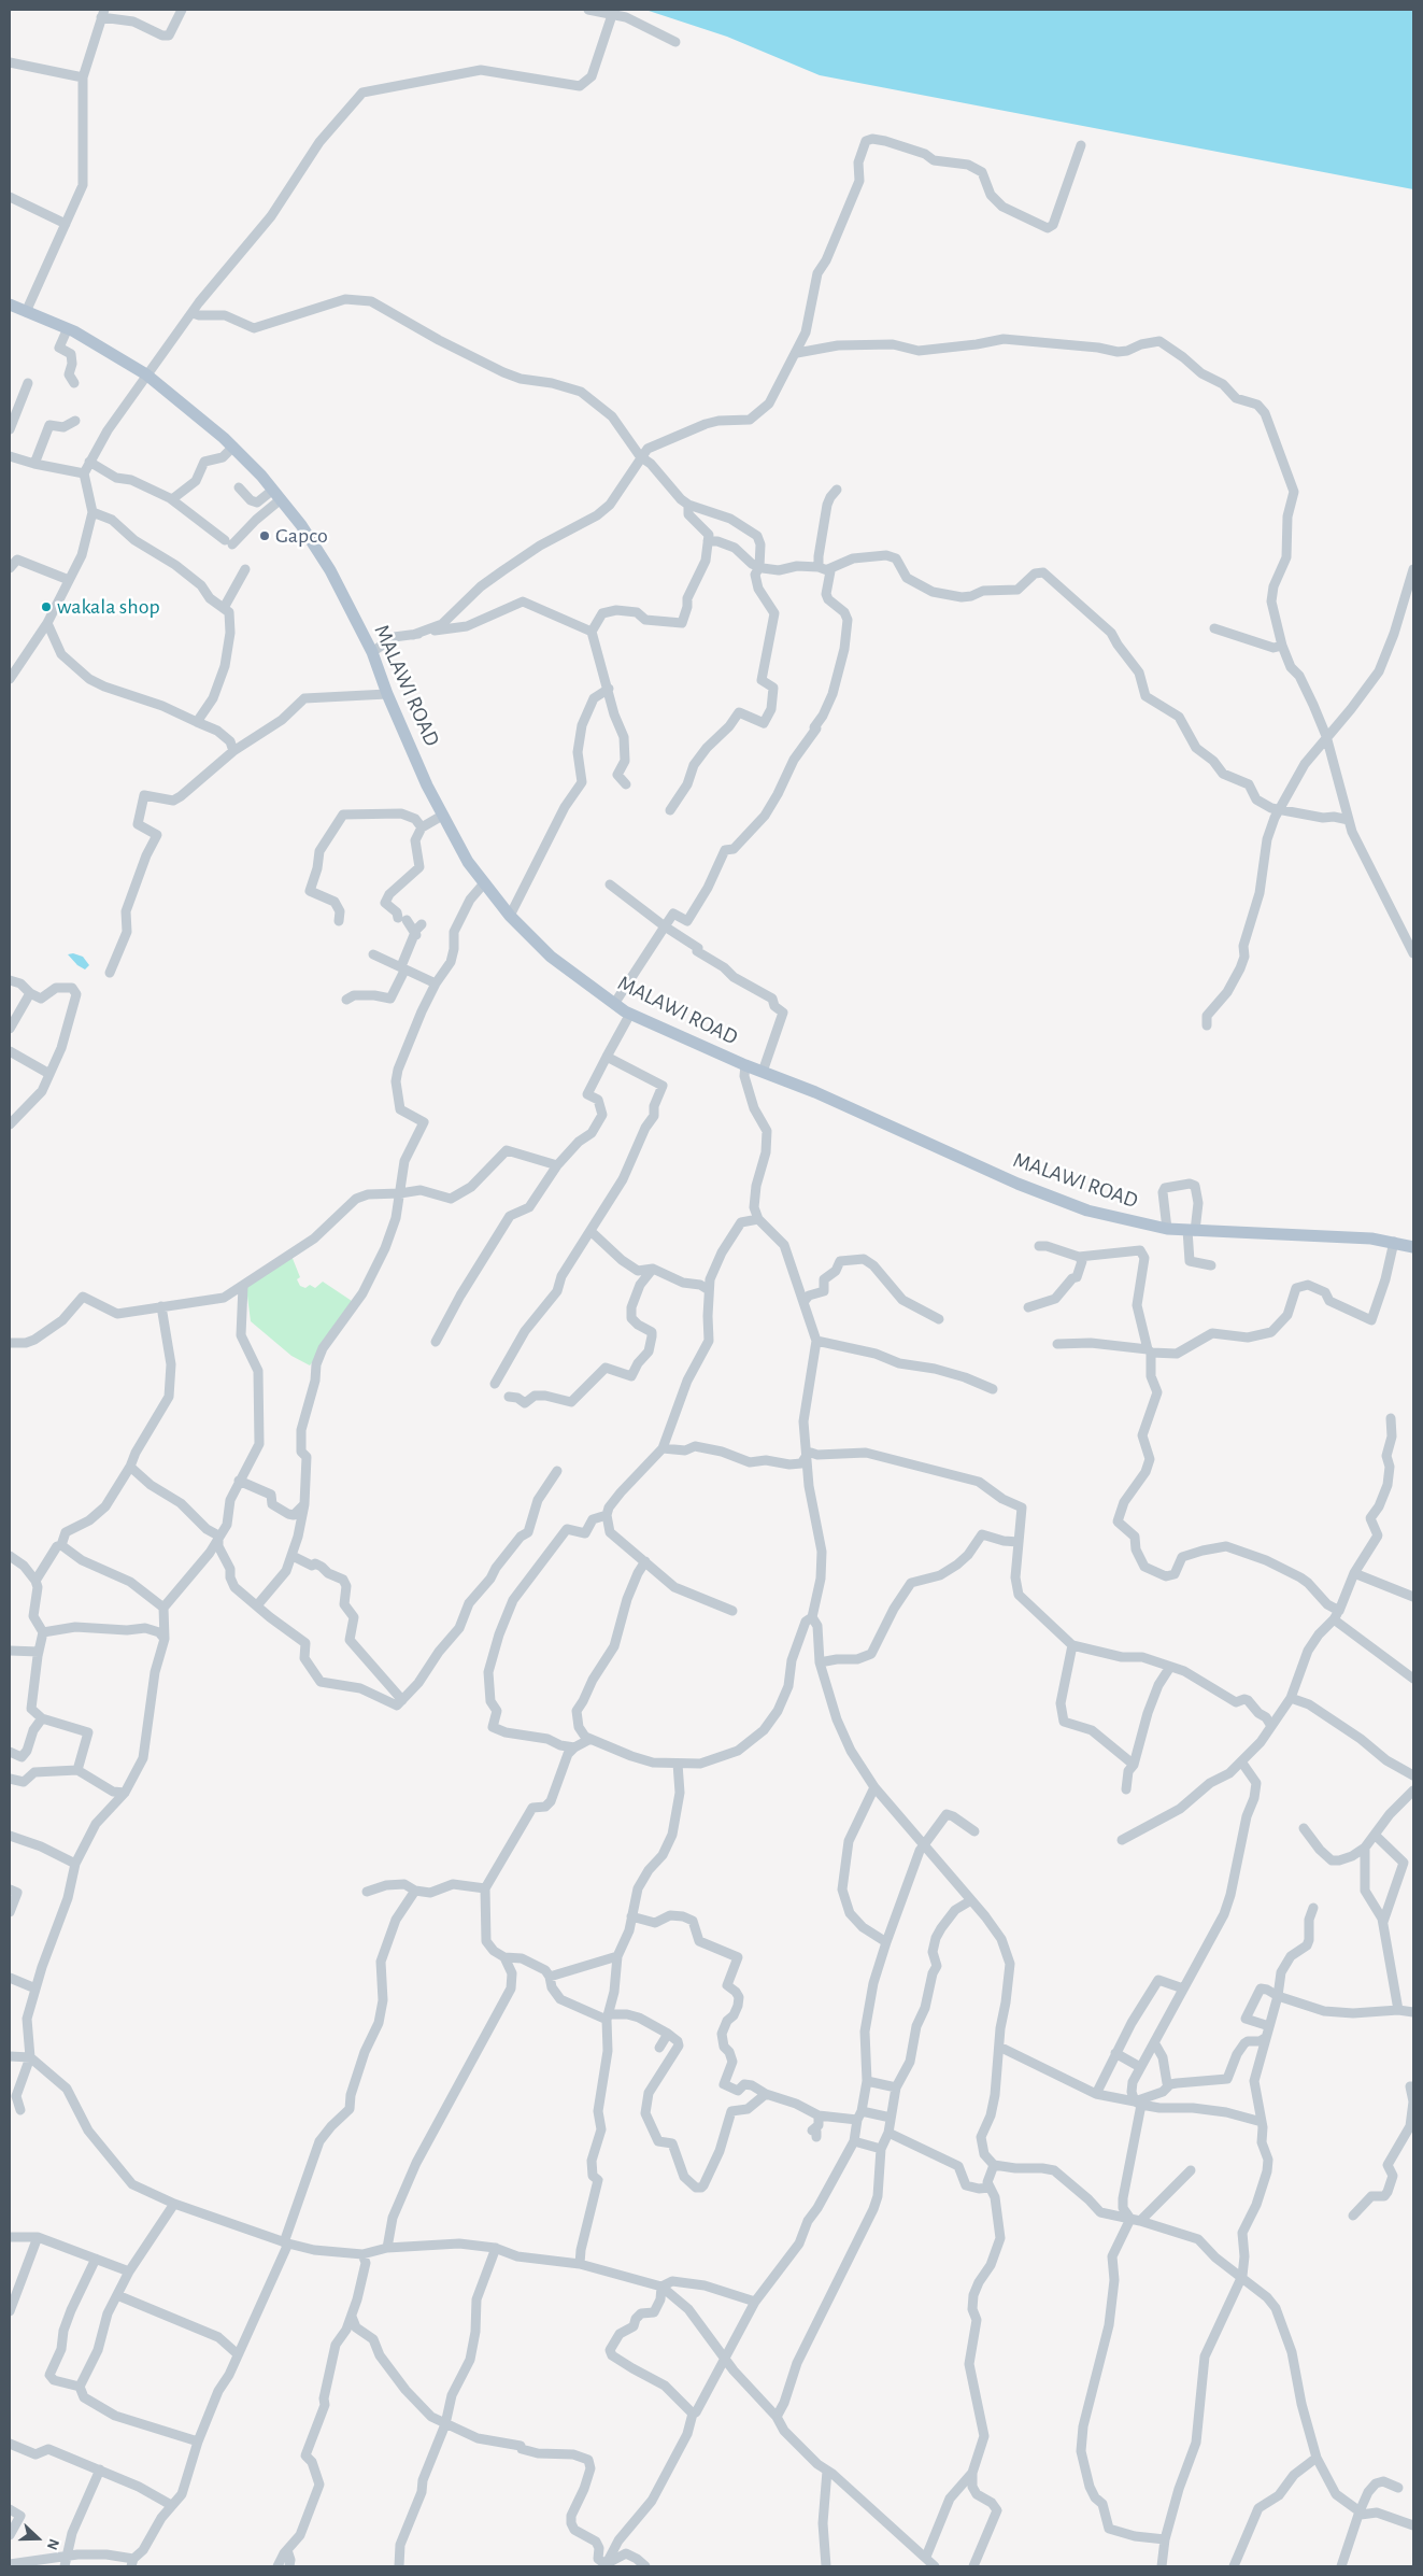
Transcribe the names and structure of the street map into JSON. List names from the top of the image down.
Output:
{
  "streets": {
    "main road": ["MALAWI ROAD"]
  },
  "places": ["Gapco", "wakala shop"],
  "north": "right"
}
